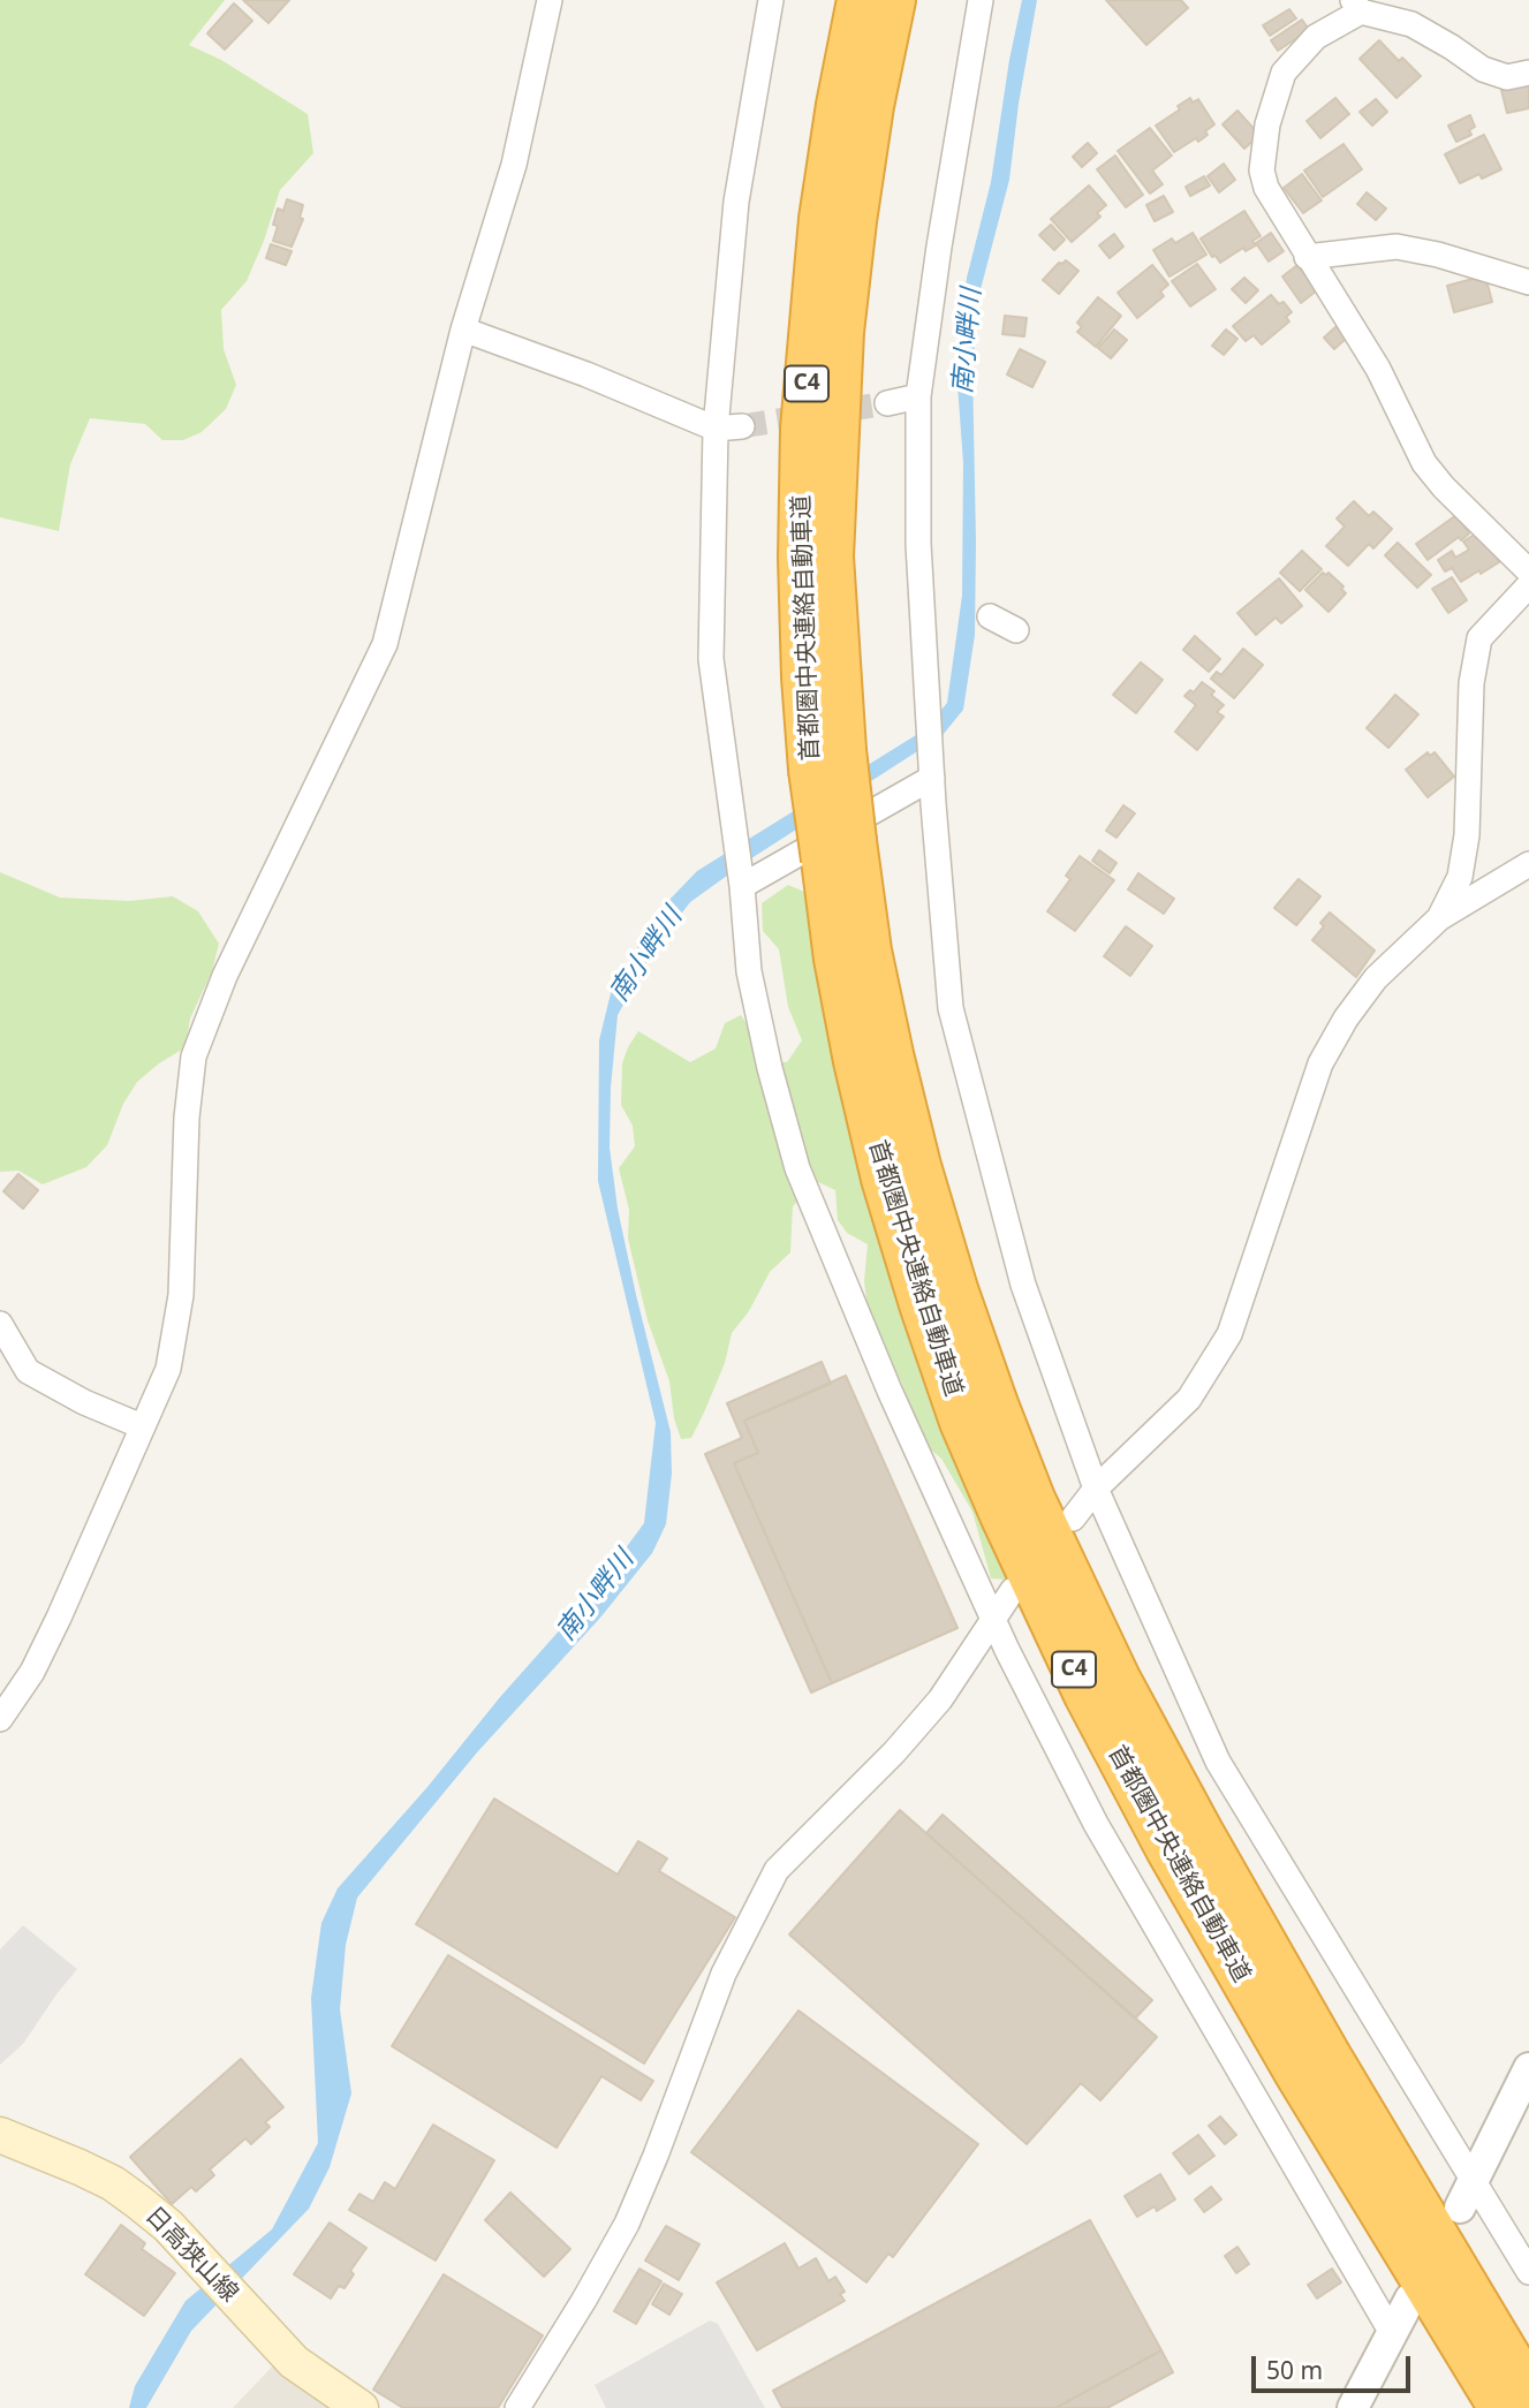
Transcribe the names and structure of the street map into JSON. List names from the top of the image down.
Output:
{
  "streets": {
    "highway": ["C4", "首都圏中央連絡自動車道"],
    "main road": ["日高狭山線"]
  },
  "water": ["南小畔川"],
  "scale_bar": "50 m"
}
